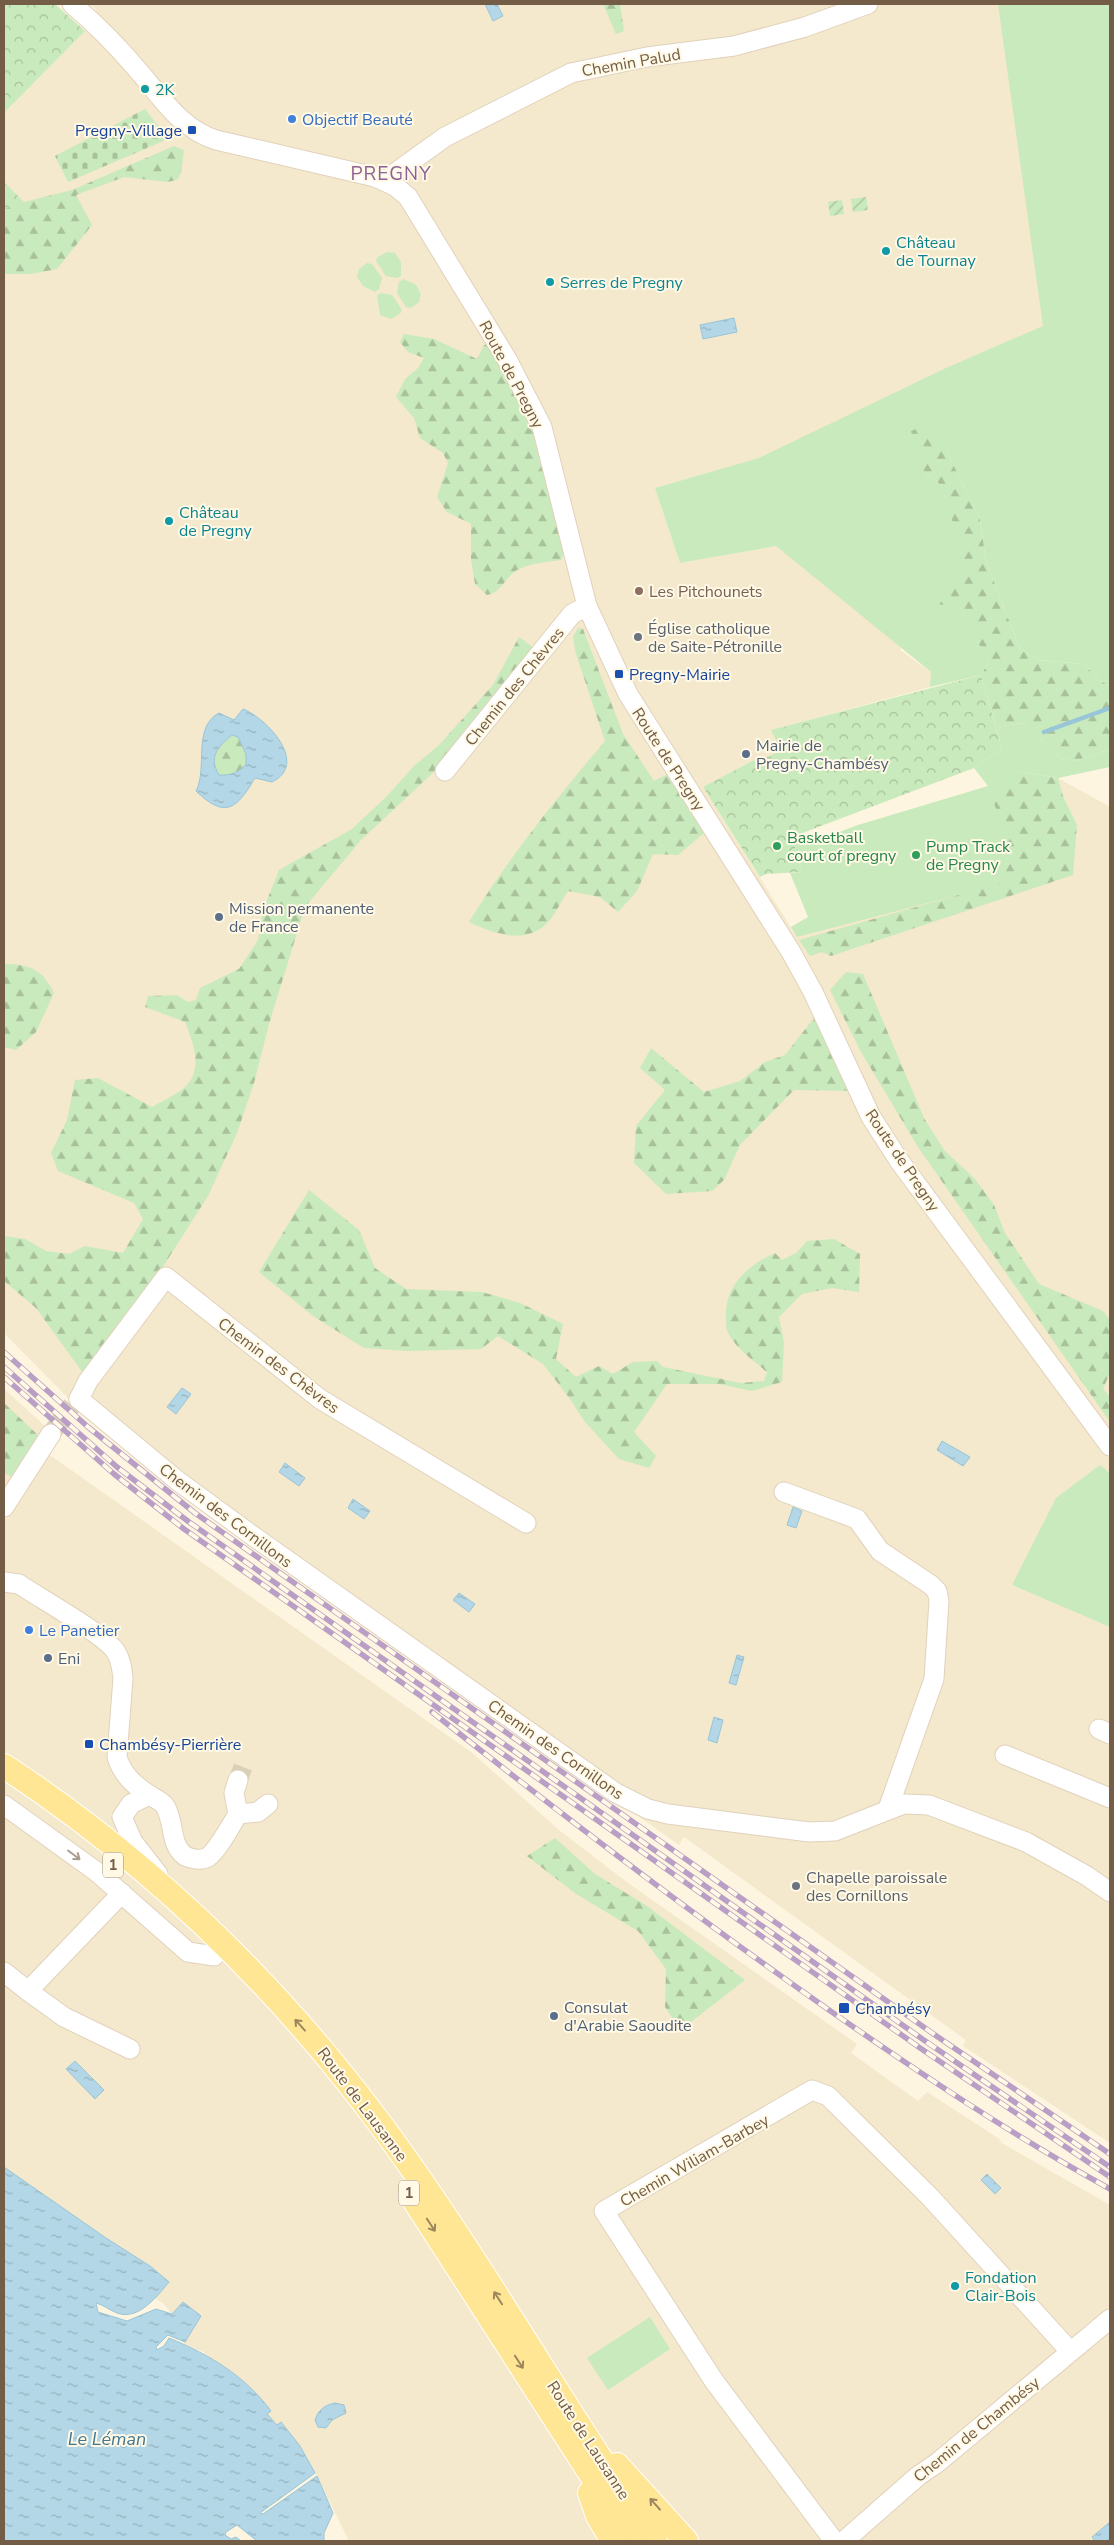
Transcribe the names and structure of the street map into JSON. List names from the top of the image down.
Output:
{
  "streets": {
    "main road": ["1", "Route de Lausanne"],
    "street": [
      "Chemin Palud",
      "Route de Pregny",
      "Chemin des Chèvres",
      "Chemin des Cornillons",
      "Chemin Wiliam-Barbey",
      "Chemin de Chambésy"
    ]
  },
  "crossings": [
    ["Chemin Palud", "Route de Pregny"],
    ["Route de Pregny", "Chemin des Chèvres"],
    ["Chemin des Chèvres", "Chemin des Cornillons"],
    ["Chemin Wiliam-Barbey", "Chemin de Chambésy"]
  ],
  "districts": ["PREGNY"],
  "water": ["Le Léman"],
  "places": {
    "other": [
      "2K",
      "Objectif Beauté",
      "Château de Tournay",
      "Serres de Pregny",
      "Château de Pregny",
      "Les Pitchounets",
      "Église catholique de Saite-Pétronille",
      "Mairie de Pregny-Chambésy",
      "Basketball court of pregny",
      "Pump Track de Pregny",
      "Mission permanente de France",
      "Le Panetier",
      "Eni",
      "Chapelle paroissale des Cornillons",
      "Consulat d'Arabie Saoudite",
      "Fondation Clair-Bois"
    ],
    "transit": [
      "Pregny-Village",
      "Pregny-Mairie",
      "Chambésy-Pierrière",
      "Chambésy"
    ]
  }
}
